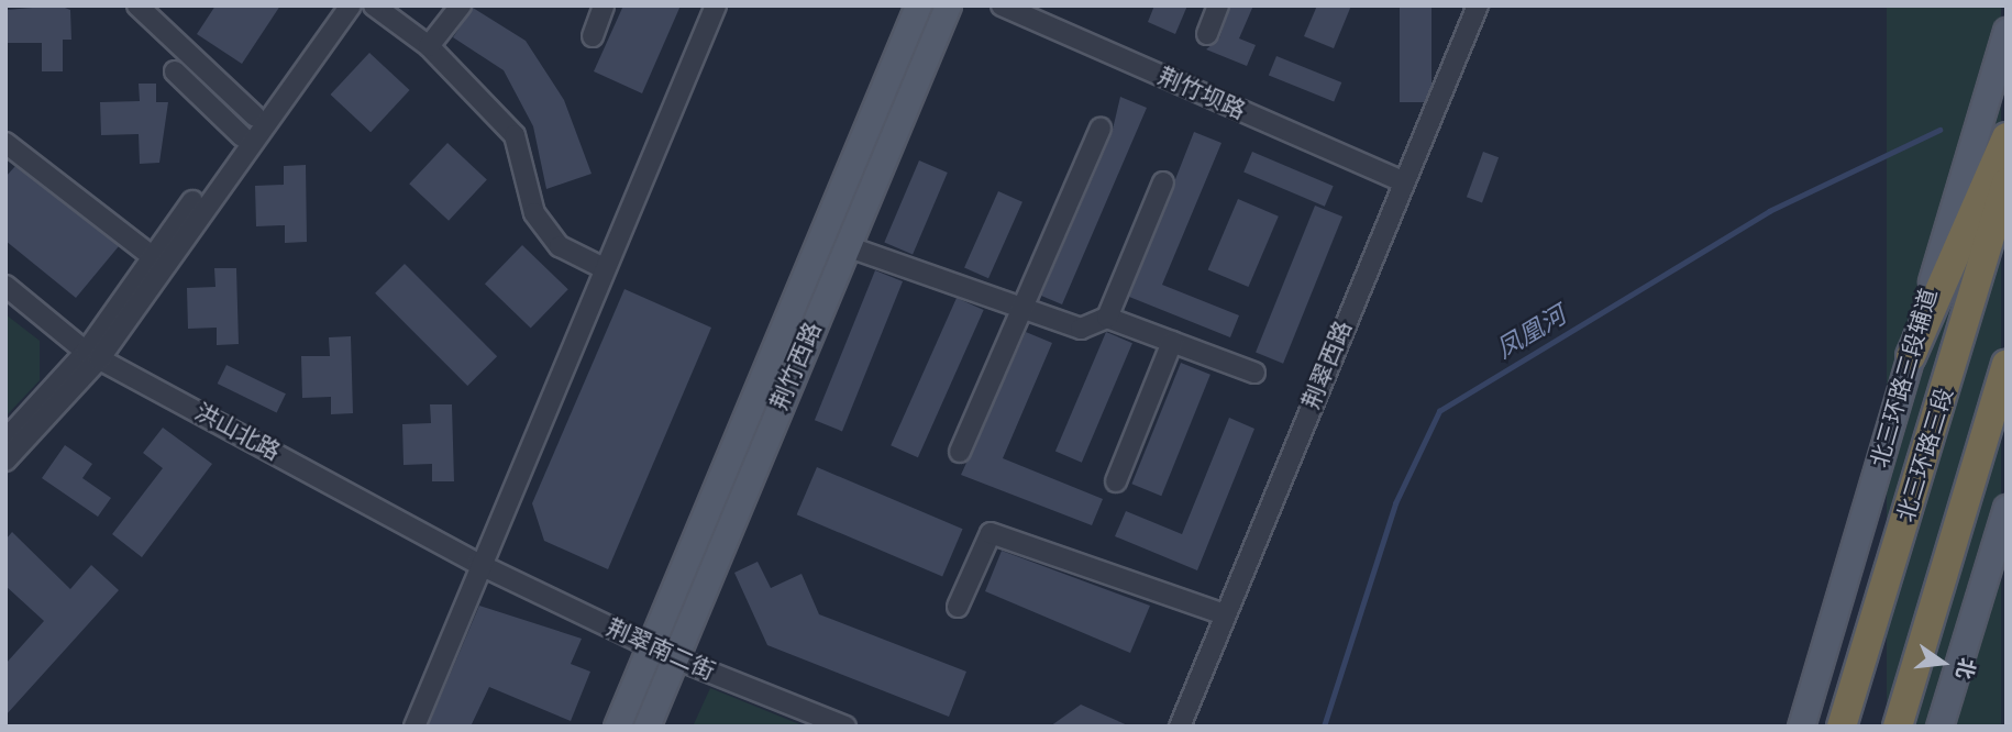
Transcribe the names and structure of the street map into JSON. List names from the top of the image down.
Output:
{
  "streets": {
    "highway": ["北三环路三段"],
    "main road": ["荆竹西路", "北三环路三段辅道"],
    "street": [
      "荆竹坝路",
      "荆翠西路",
      "洪山北路",
      "荆翠南二街"
    ]
  },
  "crossings": [
    ["荆竹坝路", "荆翠西路"],
    ["荆竹西路", "荆翠南二街"],
    ["洪山北路", "荆翠南二街"]
  ],
  "water": ["凤凰河"],
  "north": "right"
}
